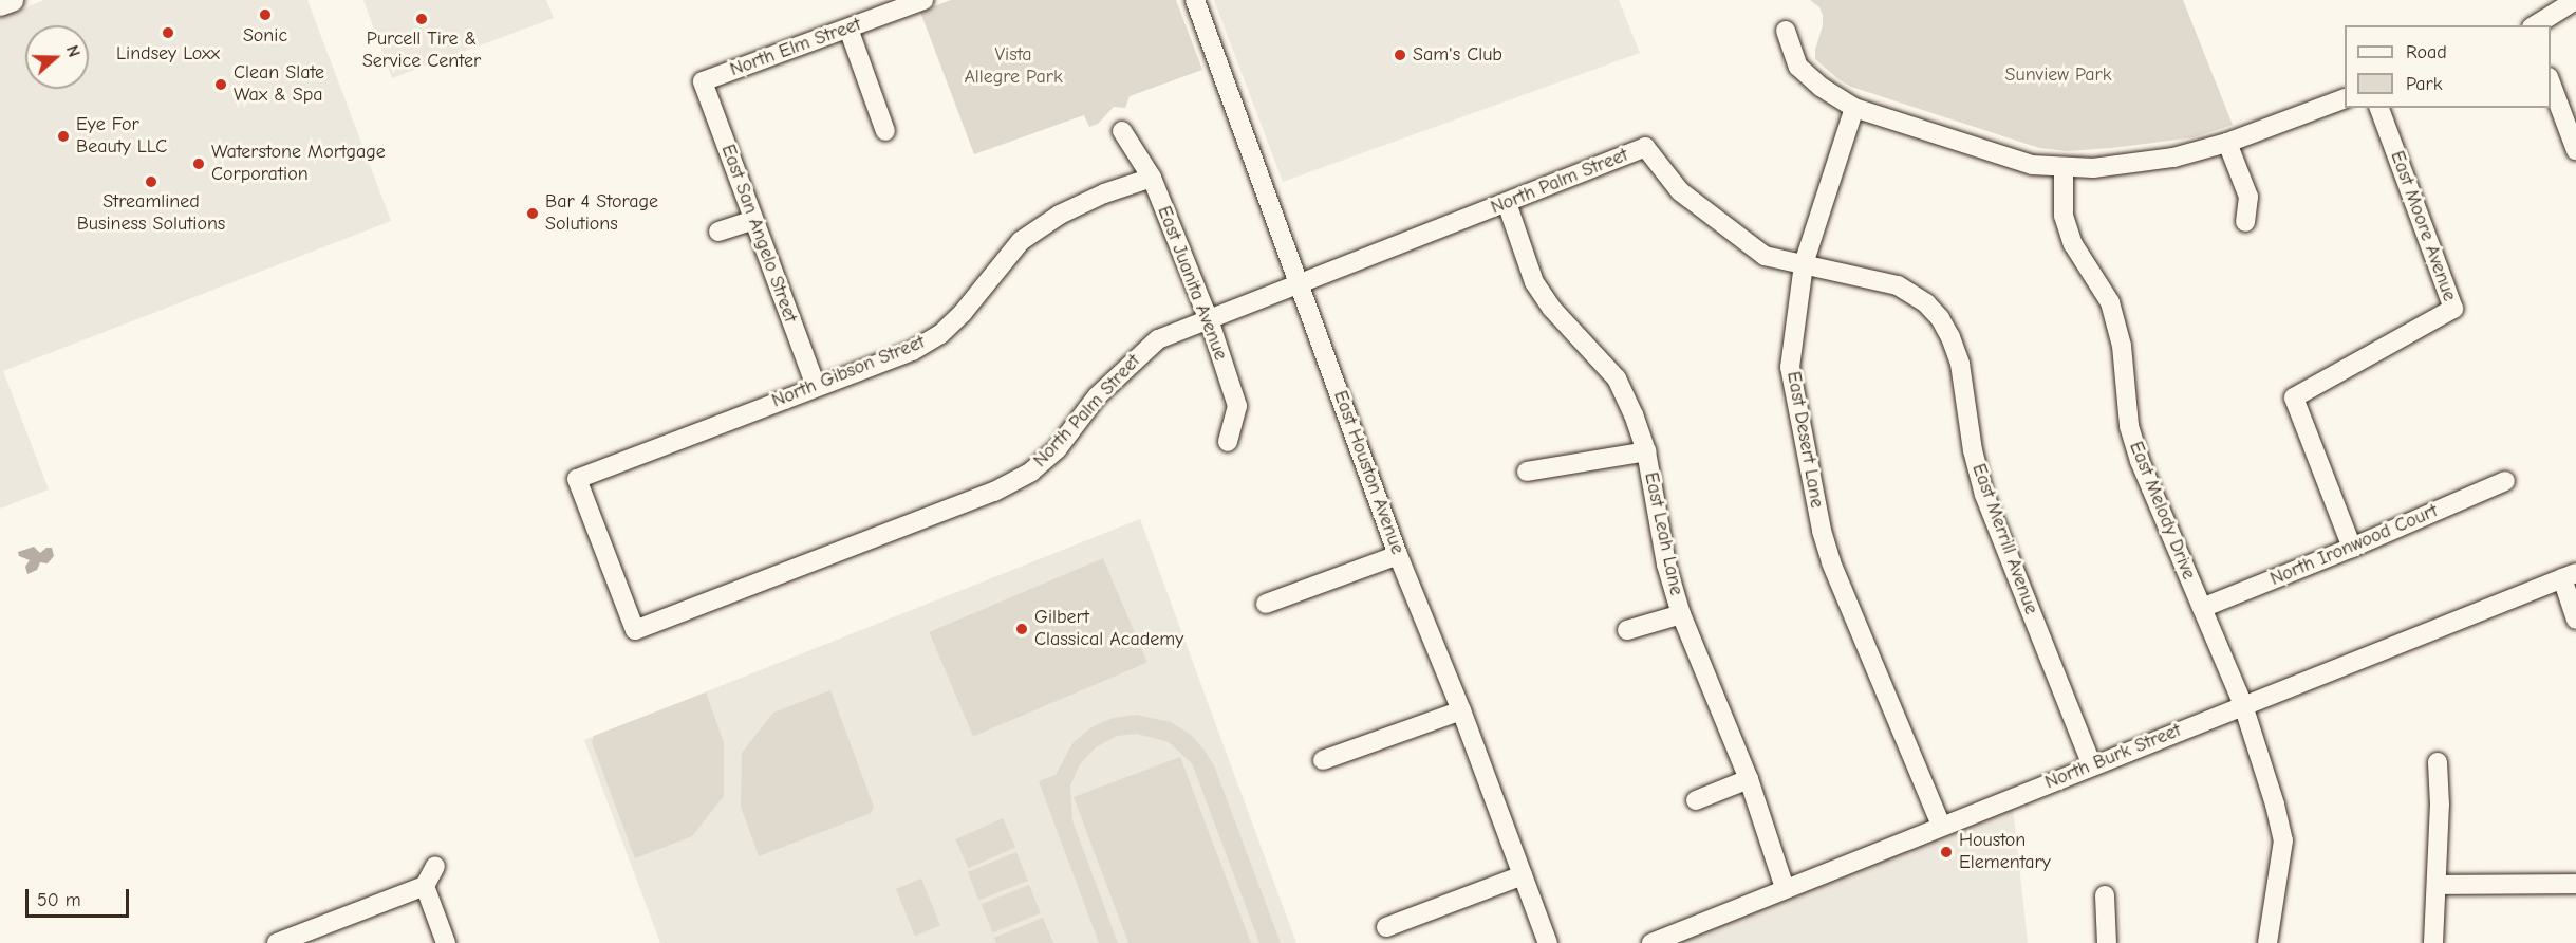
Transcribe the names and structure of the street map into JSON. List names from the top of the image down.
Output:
{
  "streets": {
    "street": [
      "North Elm Street",
      "North Palm Street",
      "East Moore Avenue",
      "East San Angelo Street",
      "East Juanita Avenue",
      "North Gibson Street",
      "East Desert Lane",
      "East Houston Avenue",
      "East Melody Drive",
      "East Leah Lane",
      "East Merrill Avenue",
      "North Ironwood Court",
      "North Burk Street"
    ]
  },
  "crossings": [
    ["North Elm Street", "East San Angelo Street"],
    ["North Palm Street", "East Juanita Avenue"],
    ["North Palm Street", "North Gibson Street"],
    ["North Palm Street", "East Houston Avenue"],
    ["North Palm Street", "East Leah Lane"],
    ["North Palm Street", "East Merrill Avenue"],
    ["East Moore Avenue", "North Ironwood Court"],
    ["East San Angelo Street", "North Gibson Street"],
    ["East Juanita Avenue", "North Gibson Street"],
    ["East Desert Lane", "East Merrill Avenue"],
    ["East Desert Lane", "North Burk Street"],
    ["East Melody Drive", "North Ironwood Court"],
    ["East Melody Drive", "North Burk Street"],
    ["East Leah Lane", "North Burk Street"],
    ["East Merrill Avenue", "North Burk Street"]
  ],
  "parks": ["Vista Allegre Park", "Sunview Park"],
  "places": [
    "Sonic",
    "Purcell Tire & Service Center",
    "Lindsey Loxx",
    "Sam's Club",
    "Clean Slate Wax & Spa",
    "Eye For Beauty LLC",
    "Waterstone Mortgage Corporation",
    "Streamlined Business Solutions",
    "Bar 4 Storage Solutions",
    "Gilbert Classical Academy",
    "Houston Elementary"
  ],
  "legend": ["Road", "Park"],
  "scale_bar": "50 m",
  "north": "right"
}
